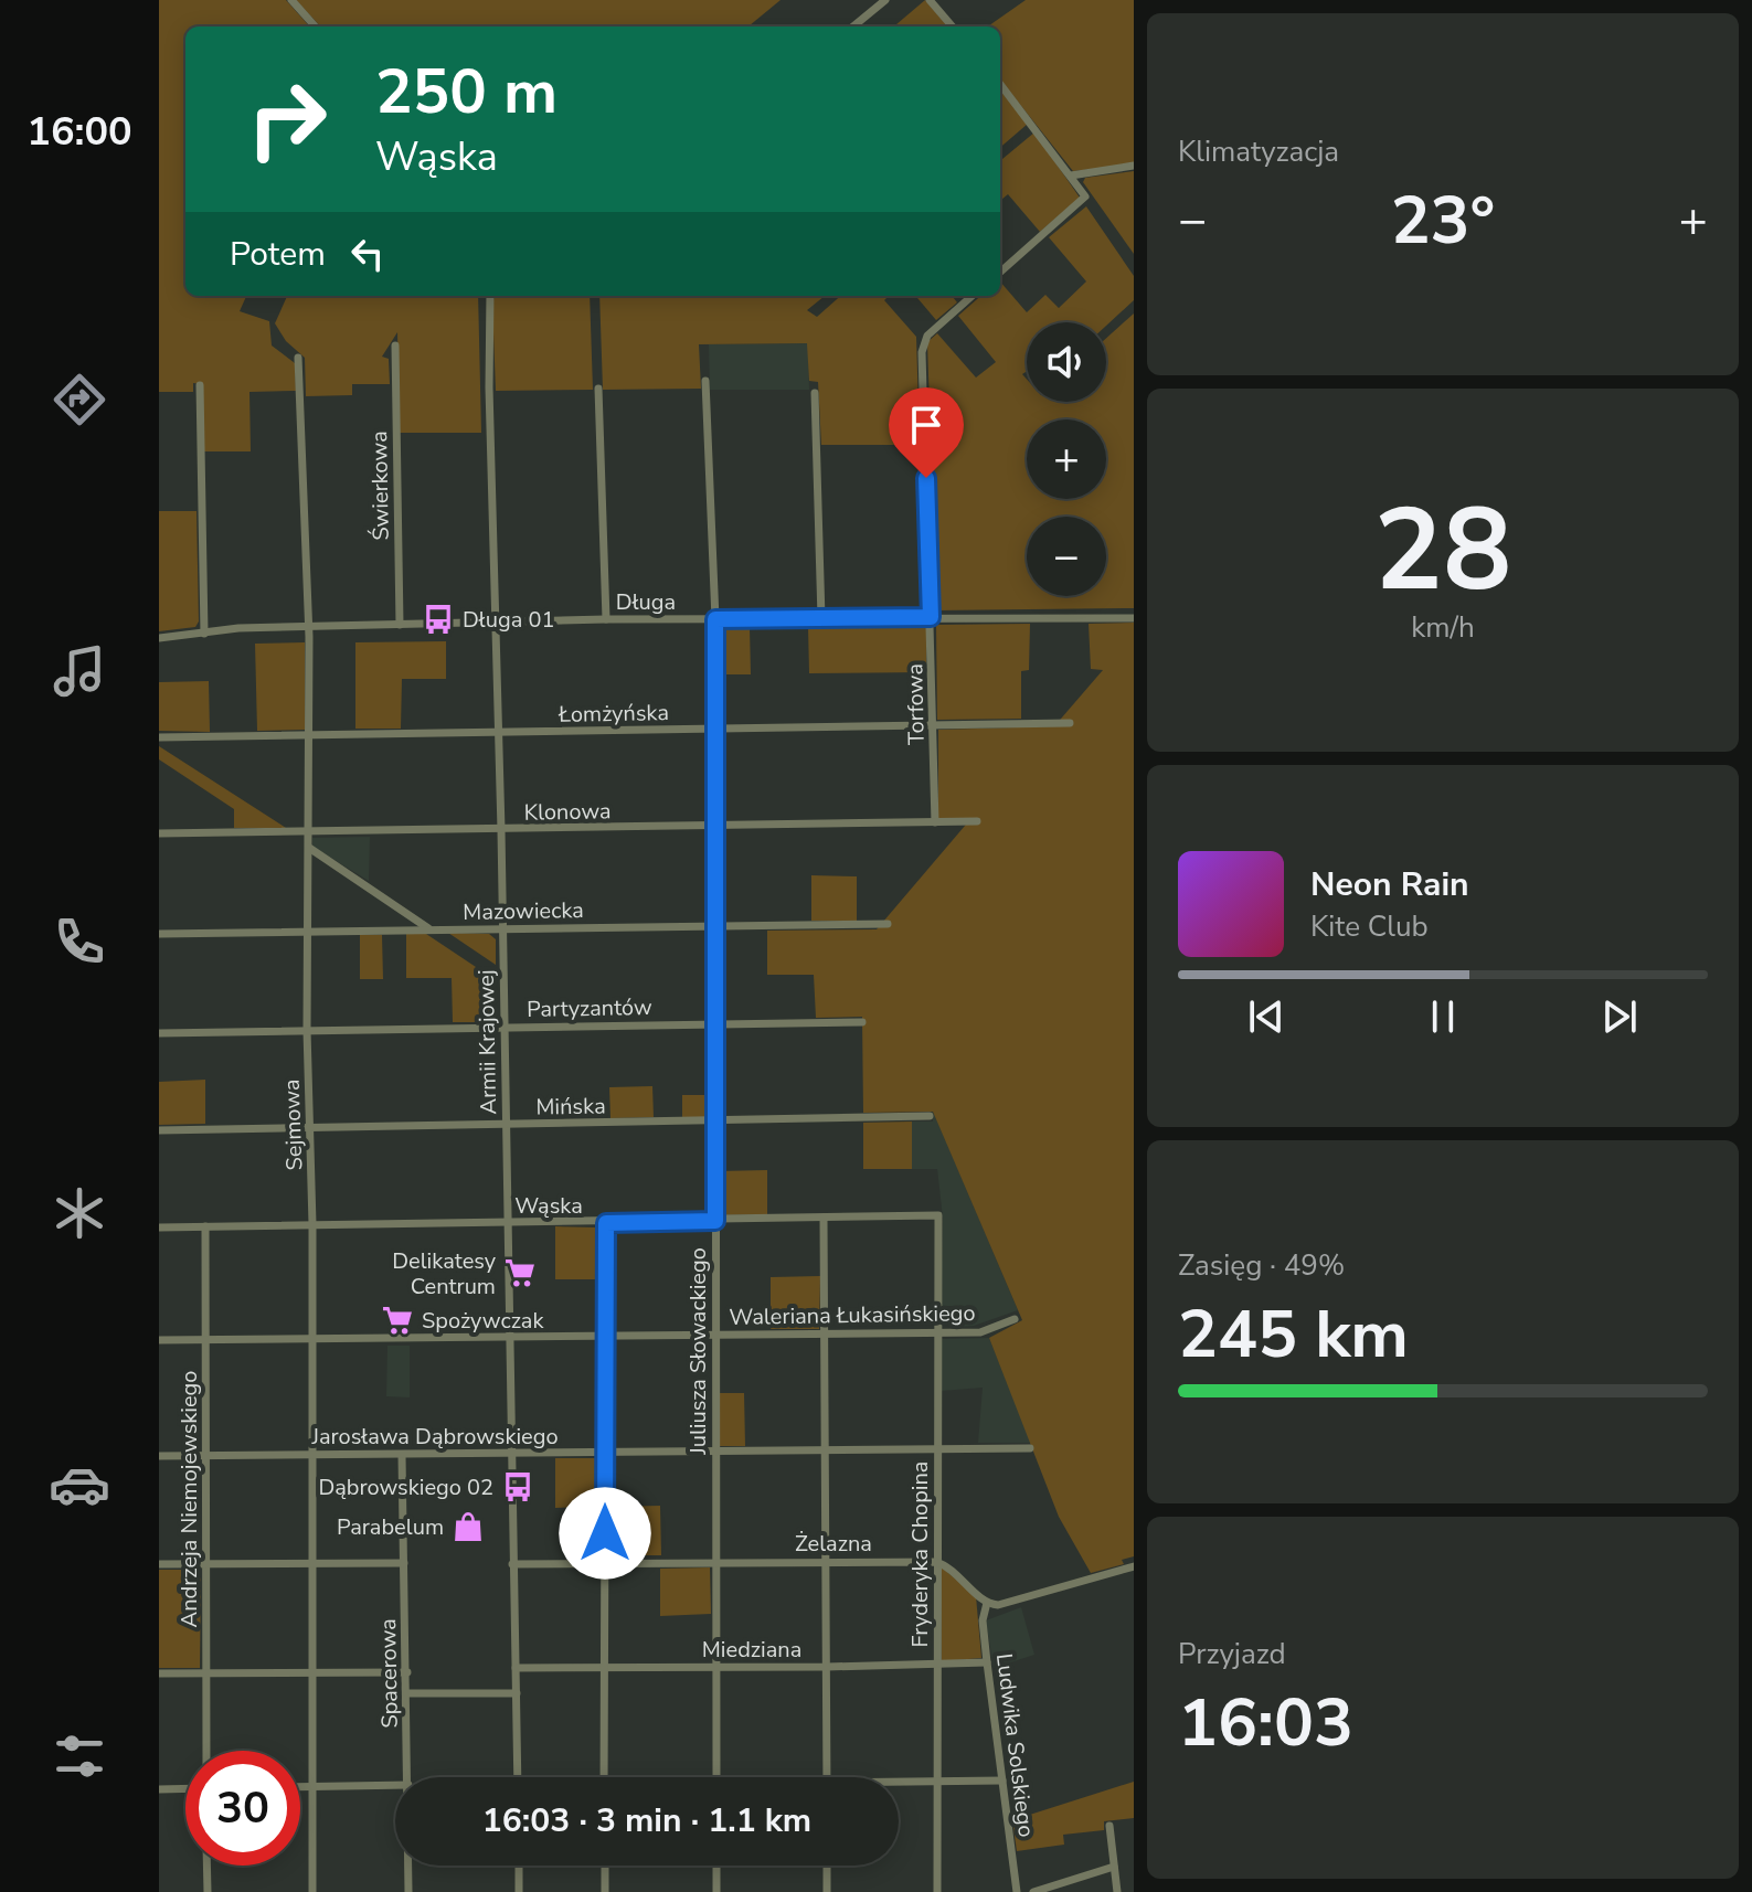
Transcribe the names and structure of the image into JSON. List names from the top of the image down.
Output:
{
  "streets": {
    "street": [
      "Świerkowa",
      "Długa",
      "Torfowa",
      "Łomżyńska",
      "Klonowa",
      "Mazowiecka",
      "Partyzantów",
      "Armii Krajowej",
      "Mińska",
      "Sejmowa",
      "Wąska",
      "Waleriana Łukasińskiego",
      "Juliusza Słowackiego",
      "Jarosława Dąbrowskiego",
      "Andrzeja Niemojewskiego",
      "Żelazna",
      "Fryderyka Chopina",
      "Miedziana",
      "Spacerowa",
      "Ludwika Solskiego"
    ]
  },
  "crossings": [
    ["Świerkowa", "Długa"],
    ["Długa", "Torfowa"],
    ["Długa", "Armii Krajowej"],
    ["Długa", "Sejmowa"],
    ["Długa", "Juliusza Słowackiego"],
    ["Torfowa", "Łomżyńska"],
    ["Torfowa", "Klonowa"],
    ["Łomżyńska", "Armii Krajowej"],
    ["Łomżyńska", "Sejmowa"],
    ["Łomżyńska", "Juliusza Słowackiego"],
    ["Klonowa", "Armii Krajowej"],
    ["Klonowa", "Sejmowa"],
    ["Klonowa", "Juliusza Słowackiego"],
    ["Mazowiecka", "Armii Krajowej"],
    ["Mazowiecka", "Sejmowa"],
    ["Mazowiecka", "Juliusza Słowackiego"],
    ["Partyzantów", "Armii Krajowej"],
    ["Partyzantów", "Sejmowa"],
    ["Partyzantów", "Juliusza Słowackiego"],
    ["Armii Krajowej", "Mińska"],
    ["Armii Krajowej", "Wąska"],
    ["Armii Krajowej", "Waleriana Łukasińskiego"],
    ["Armii Krajowej", "Jarosława Dąbrowskiego"],
    ["Armii Krajowej", "Żelazna"],
    ["Armii Krajowej", "Miedziana"],
    ["Mińska", "Sejmowa"],
    ["Mińska", "Juliusza Słowackiego"],
    ["Sejmowa", "Wąska"],
    ["Sejmowa", "Waleriana Łukasińskiego"],
    ["Sejmowa", "Jarosława Dąbrowskiego"],
    ["Wąska", "Juliusza Słowackiego"],
    ["Wąska", "Andrzeja Niemojewskiego"],
    ["Wąska", "Fryderyka Chopina"],
    ["Waleriana Łukasińskiego", "Juliusza Słowackiego"],
    ["Waleriana Łukasińskiego", "Andrzeja Niemojewskiego"],
    ["Waleriana Łukasińskiego", "Fryderyka Chopina"],
    ["Juliusza Słowackiego", "Jarosława Dąbrowskiego"],
    ["Juliusza Słowackiego", "Żelazna"],
    ["Juliusza Słowackiego", "Miedziana"],
    ["Jarosława Dąbrowskiego", "Andrzeja Niemojewskiego"],
    ["Jarosława Dąbrowskiego", "Fryderyka Chopina"],
    ["Jarosława Dąbrowskiego", "Spacerowa"],
    ["Żelazna", "Fryderyka Chopina"],
    ["Fryderyka Chopina", "Miedziana"],
    ["Miedziana", "Ludwika Solskiego"]
  ],
  "places": {
    "bus stop": ["Długa 01", "Dąbrowskiego 02"],
    "supermarket": ["Delikatesy Centrum", "Spożywczak"],
    "shop": ["Parabelum"]
  },
  "page": {
    "tabs": "16:00",
    "tile": [
      "Klimatyzacja",
      ["28", "km/h"],
      ["Zasięg · 49%", "245 km"],
      ["Przyjazd", "16:03"]
    ],
    "turn": ["250 m", "Wąska"],
    "heat": ["−", "23°", "+"],
    "then": "Potem",
    "map_buttons": ["+", "−"],
    "song": ["Neon Rain", "Kite Club"],
    "limit": "30",
    "trip": "16:03 · 3 min · 1.1 km"
  }
}
